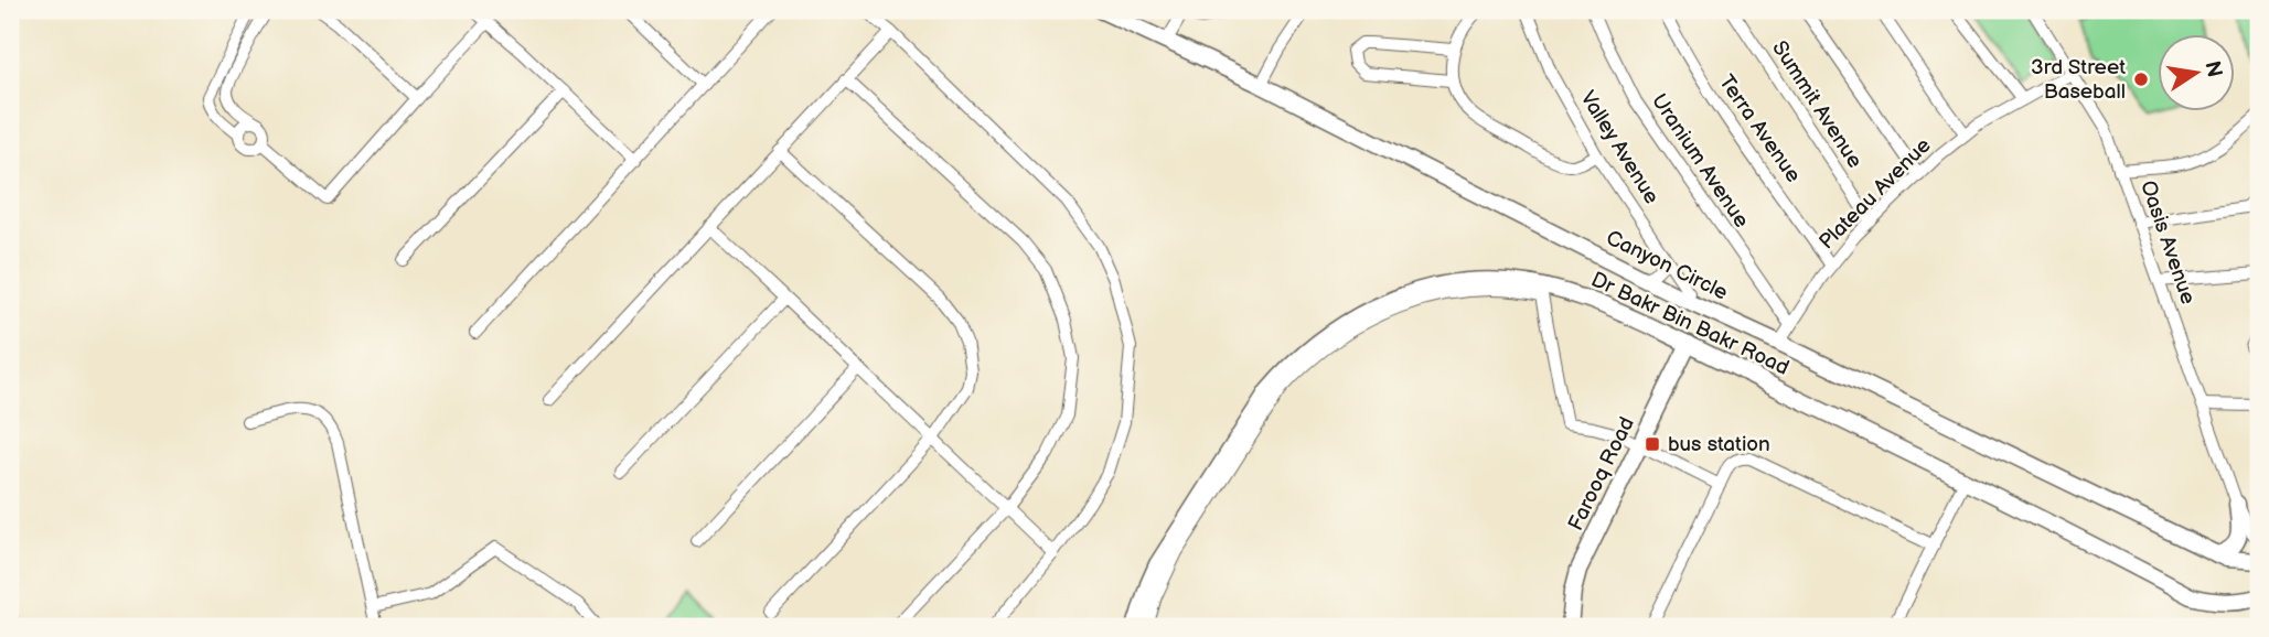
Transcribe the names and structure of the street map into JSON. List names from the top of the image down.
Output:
{
  "streets": {
    "street": [
      "Summit Avenue",
      "Terra Avenue",
      "Valley Avenue",
      "Uranium Avenue",
      "Plateau Avenue",
      "Oasis Avenue",
      "Canyon Circle",
      "Dr Bakr Bin Bakr Road",
      "Farooq Road"
    ]
  },
  "crossings": [
    ["Summit Avenue", "Plateau Avenue"],
    ["Terra Avenue", "Plateau Avenue"],
    ["Valley Avenue", "Canyon Circle"],
    ["Uranium Avenue", "Plateau Avenue"],
    ["Plateau Avenue", "Oasis Avenue"],
    ["Plateau Avenue", "Canyon Circle"],
    ["Oasis Avenue", "Canyon Circle"],
    ["Dr Bakr Bin Bakr Road", "Farooq Road"]
  ],
  "places": {
    "other": ["3rd Street Baseball"],
    "transit": ["bus station"]
  },
  "north": "right"
}
